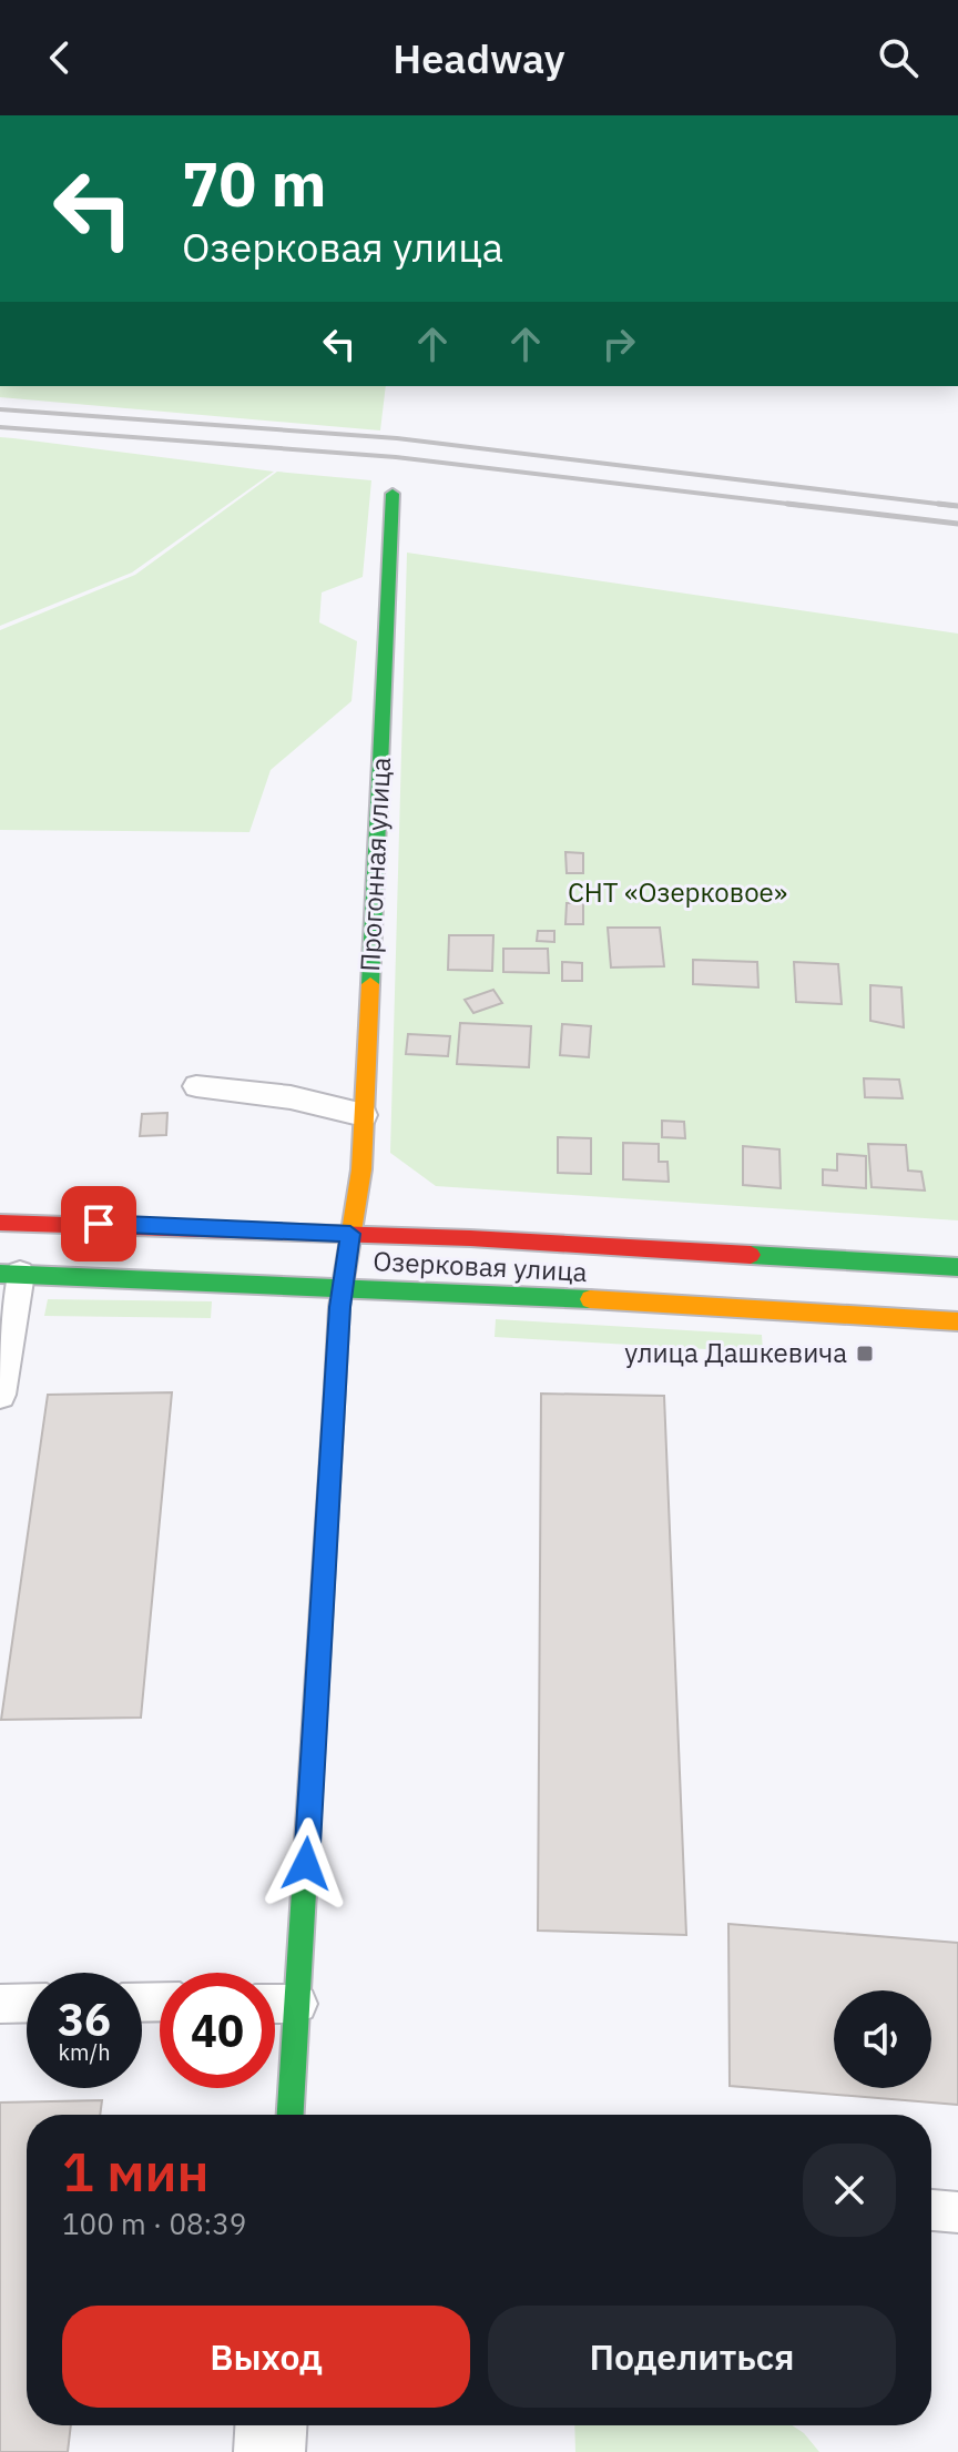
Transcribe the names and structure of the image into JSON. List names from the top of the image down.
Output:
{
  "streets": {
    "street": ["Прогонная улица", "Озерковая улица"]
  },
  "crossings": [
    ["Прогонная улица", "Озерковая улица"]
  ],
  "parks": ["СНТ «Озерковое»"],
  "places": {
    "transit": ["улица Дашкевича"]
  },
  "page": {
    "header": "Headway",
    "turn": ["70 m", "Озерковая улица"],
    "speed": "36 km/h",
    "limit": "40",
    "heading": ["1 мин", "100 m · 08:39"],
    "buttons": ["Выход", "Поделиться"]
  }
}
